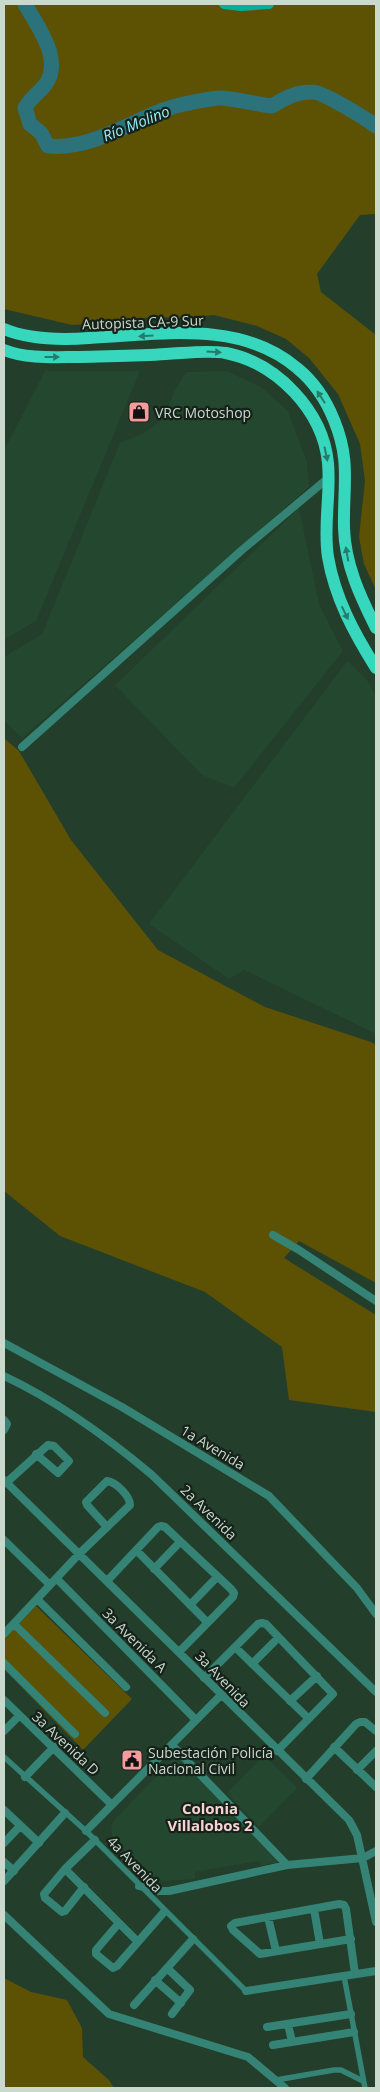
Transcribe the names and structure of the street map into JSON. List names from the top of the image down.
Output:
{
  "streets": {
    "highway": ["Autopista CA-9 Sur"],
    "street": [
      "1a Avenida",
      "2a Avenida",
      "3a Avenida A",
      "3a Avenida",
      "3a Avenida D",
      "4a Avenida"
    ]
  },
  "one_way": ["Autopista CA-9 Sur"],
  "districts": ["Colonia Villalobos 2"],
  "water": ["Río Molino"],
  "places": {
    "shop": ["VRC Motoshop"],
    "public building": ["Subestación Policía Nacional Civil"]
  }
}
